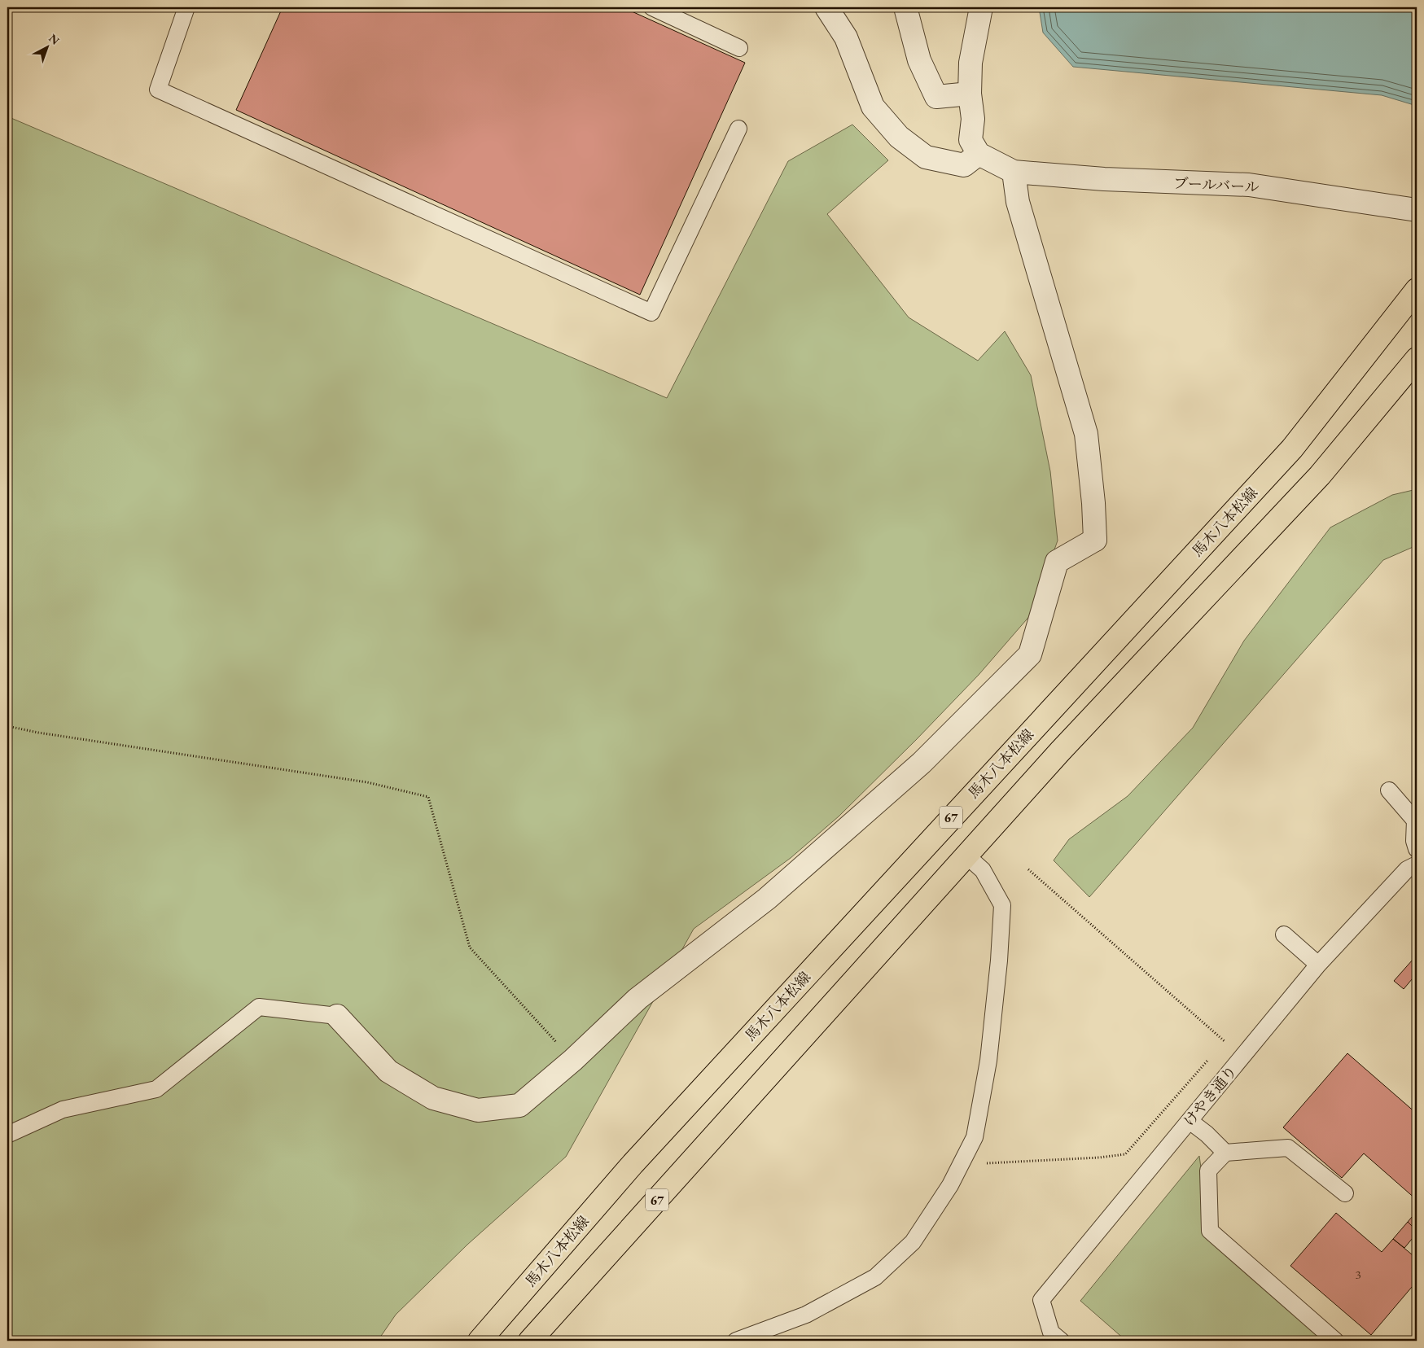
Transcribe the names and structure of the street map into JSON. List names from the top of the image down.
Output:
{
  "streets": {
    "main road": ["馬木八本松線", "67"],
    "street": ["ブールバール"],
    "lane": ["けやき通り"]
  },
  "house_numbers": ["3"],
  "north": "top right"
}
